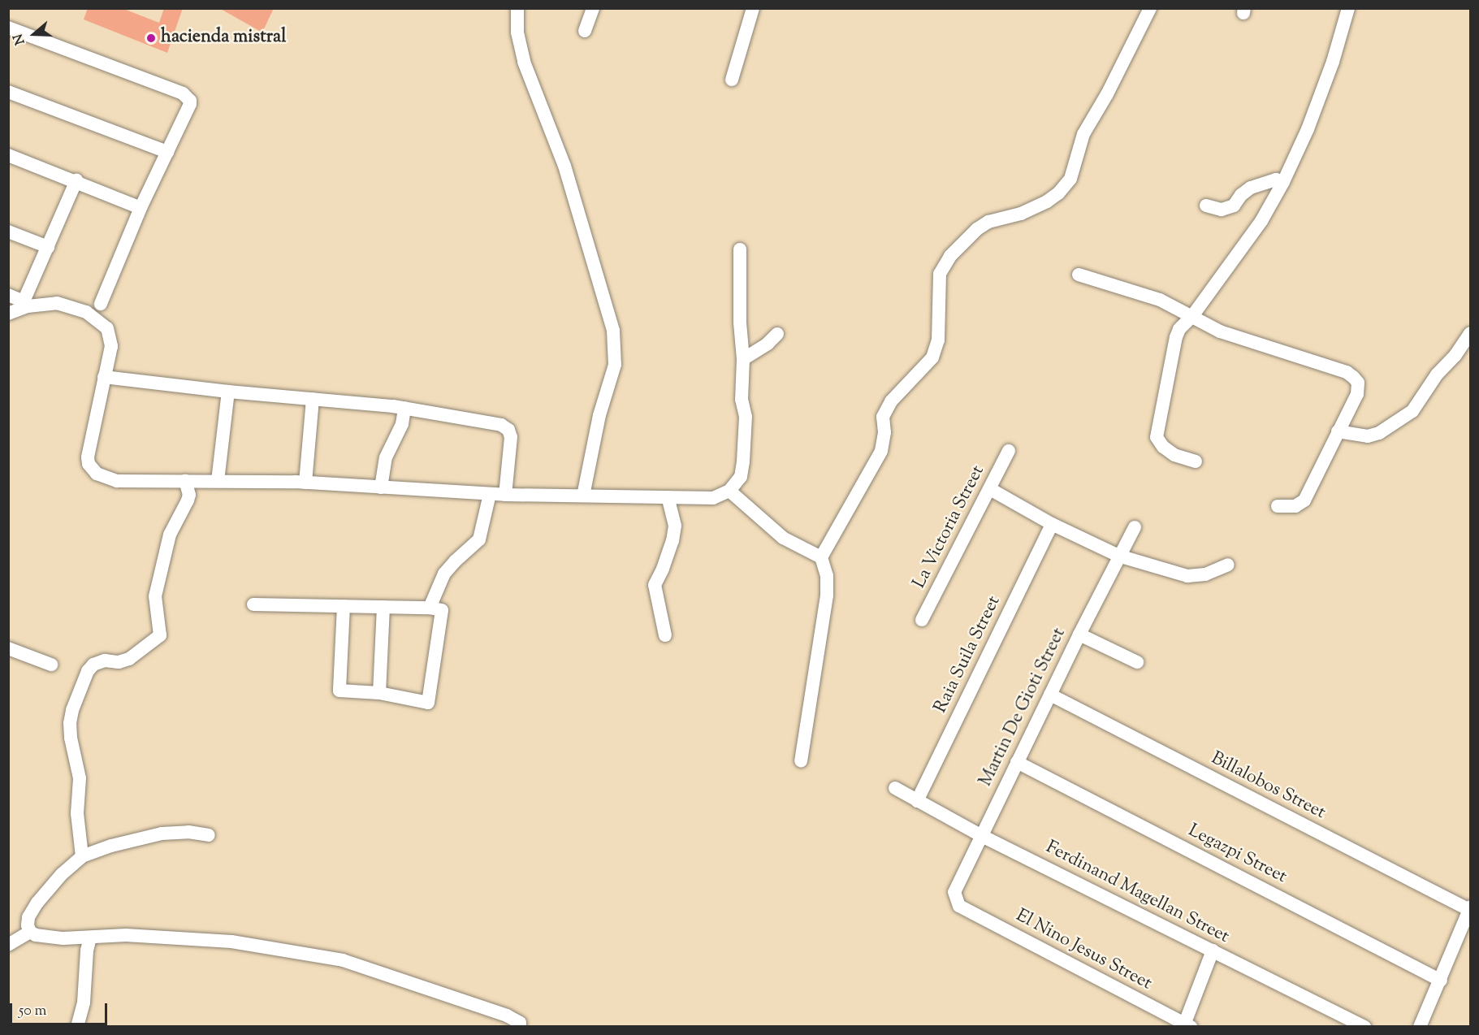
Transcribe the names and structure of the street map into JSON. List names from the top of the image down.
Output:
{
  "streets": {
    "street": [
      "La Victoria Street",
      "Raia Suila Street",
      "Martin De Gioti Street",
      "Billalobos Street",
      "Legazpi Street",
      "Ferdinand Magellan Street",
      "El Nino Jesus Street"
    ]
  },
  "crossings": [
    ["Raia Suila Street", "Ferdinand Magellan Street"],
    ["Martin De Gioti Street", "Billalobos Street"],
    ["Martin De Gioti Street", "Legazpi Street"],
    ["Martin De Gioti Street", "Ferdinand Magellan Street"],
    ["Martin De Gioti Street", "El Nino Jesus Street"]
  ],
  "places": ["hacienda mistral"],
  "scale_bar": "50 m",
  "north": "left"
}
